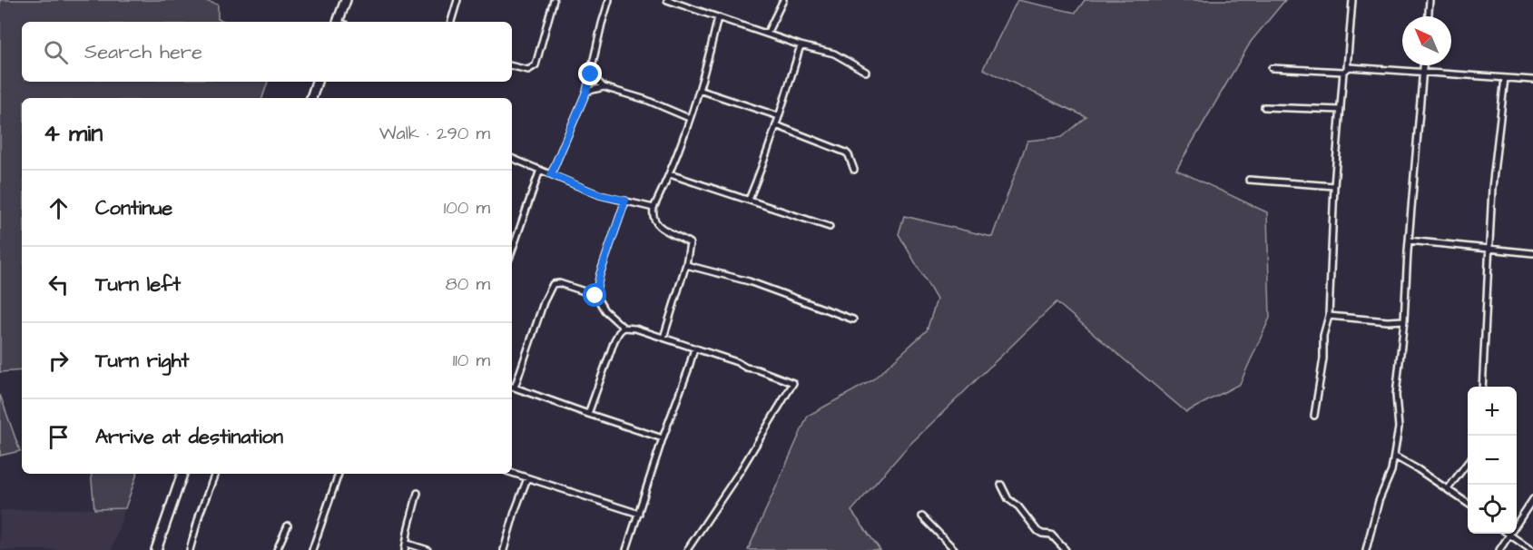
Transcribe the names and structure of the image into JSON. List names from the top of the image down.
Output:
{
  "north": "top left",
  "page": {
    "search": "Search here",
    "heading": ["4 min", "Walk · 290 m"],
    "list": [
      ["Continue", "100 m"],
      ["Turn left", "80 m"],
      ["Turn right", "110 m"],
      "Arrive at destination"
    ],
    "map_buttons": ["+", "−"]
  }
}
